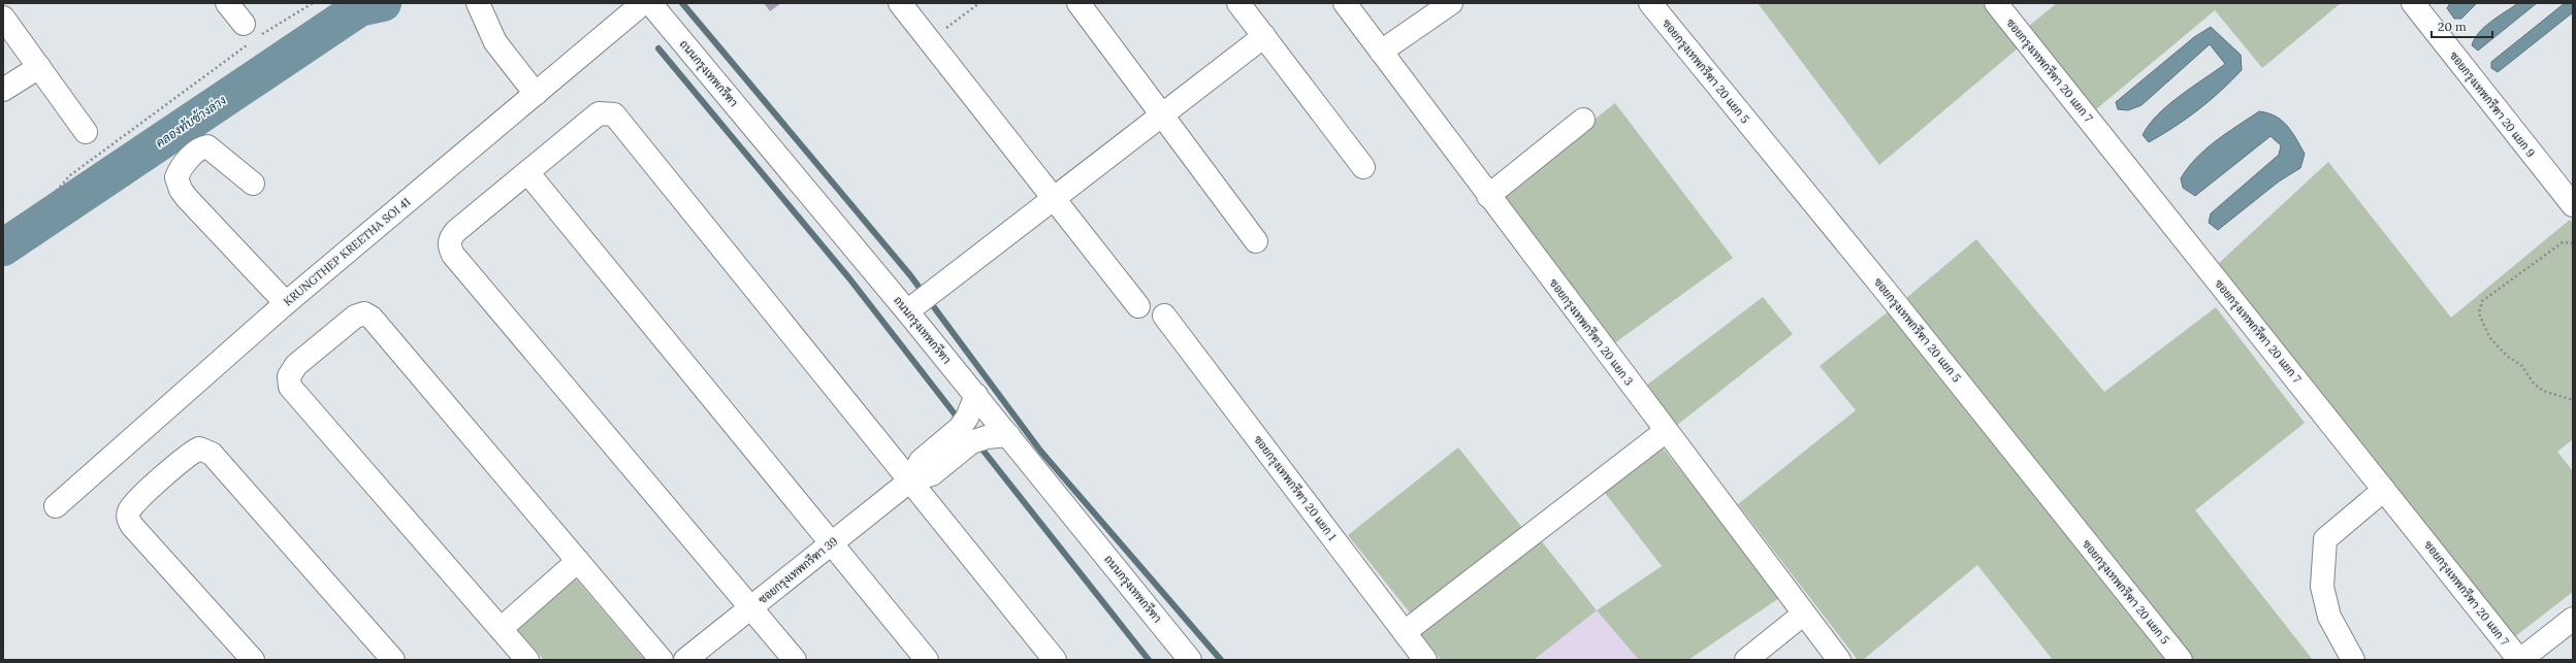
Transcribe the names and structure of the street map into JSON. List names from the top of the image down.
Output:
{
  "streets": {
    "street": [
      "ซอยกรุงเทพกรีฑา 20 แยก 7",
      "ซอยกรุงเทพกรีฑา 20 แยก 5",
      "ถนนกรุงเทพกรีฑา",
      "ซอยกรุงเทพกรีฑา 20 แยก 9",
      "KRUNGTHEP KREETHA SOI 41",
      "ซอยกรุงเทพกรีฑา 20 แยก 3",
      "ซอยกรุงเทพกรีฑา 20 แยก 1",
      "ซอยกรุงเทพกรีฑา 39"
    ]
  },
  "crossings": [
    ["ถนนกรุงเทพกรีฑา", "ซอยกรุงเทพกรีฑา 39"]
  ],
  "water": ["คลองทับช้างล่าง"],
  "scale_bar": "20 m"
}
